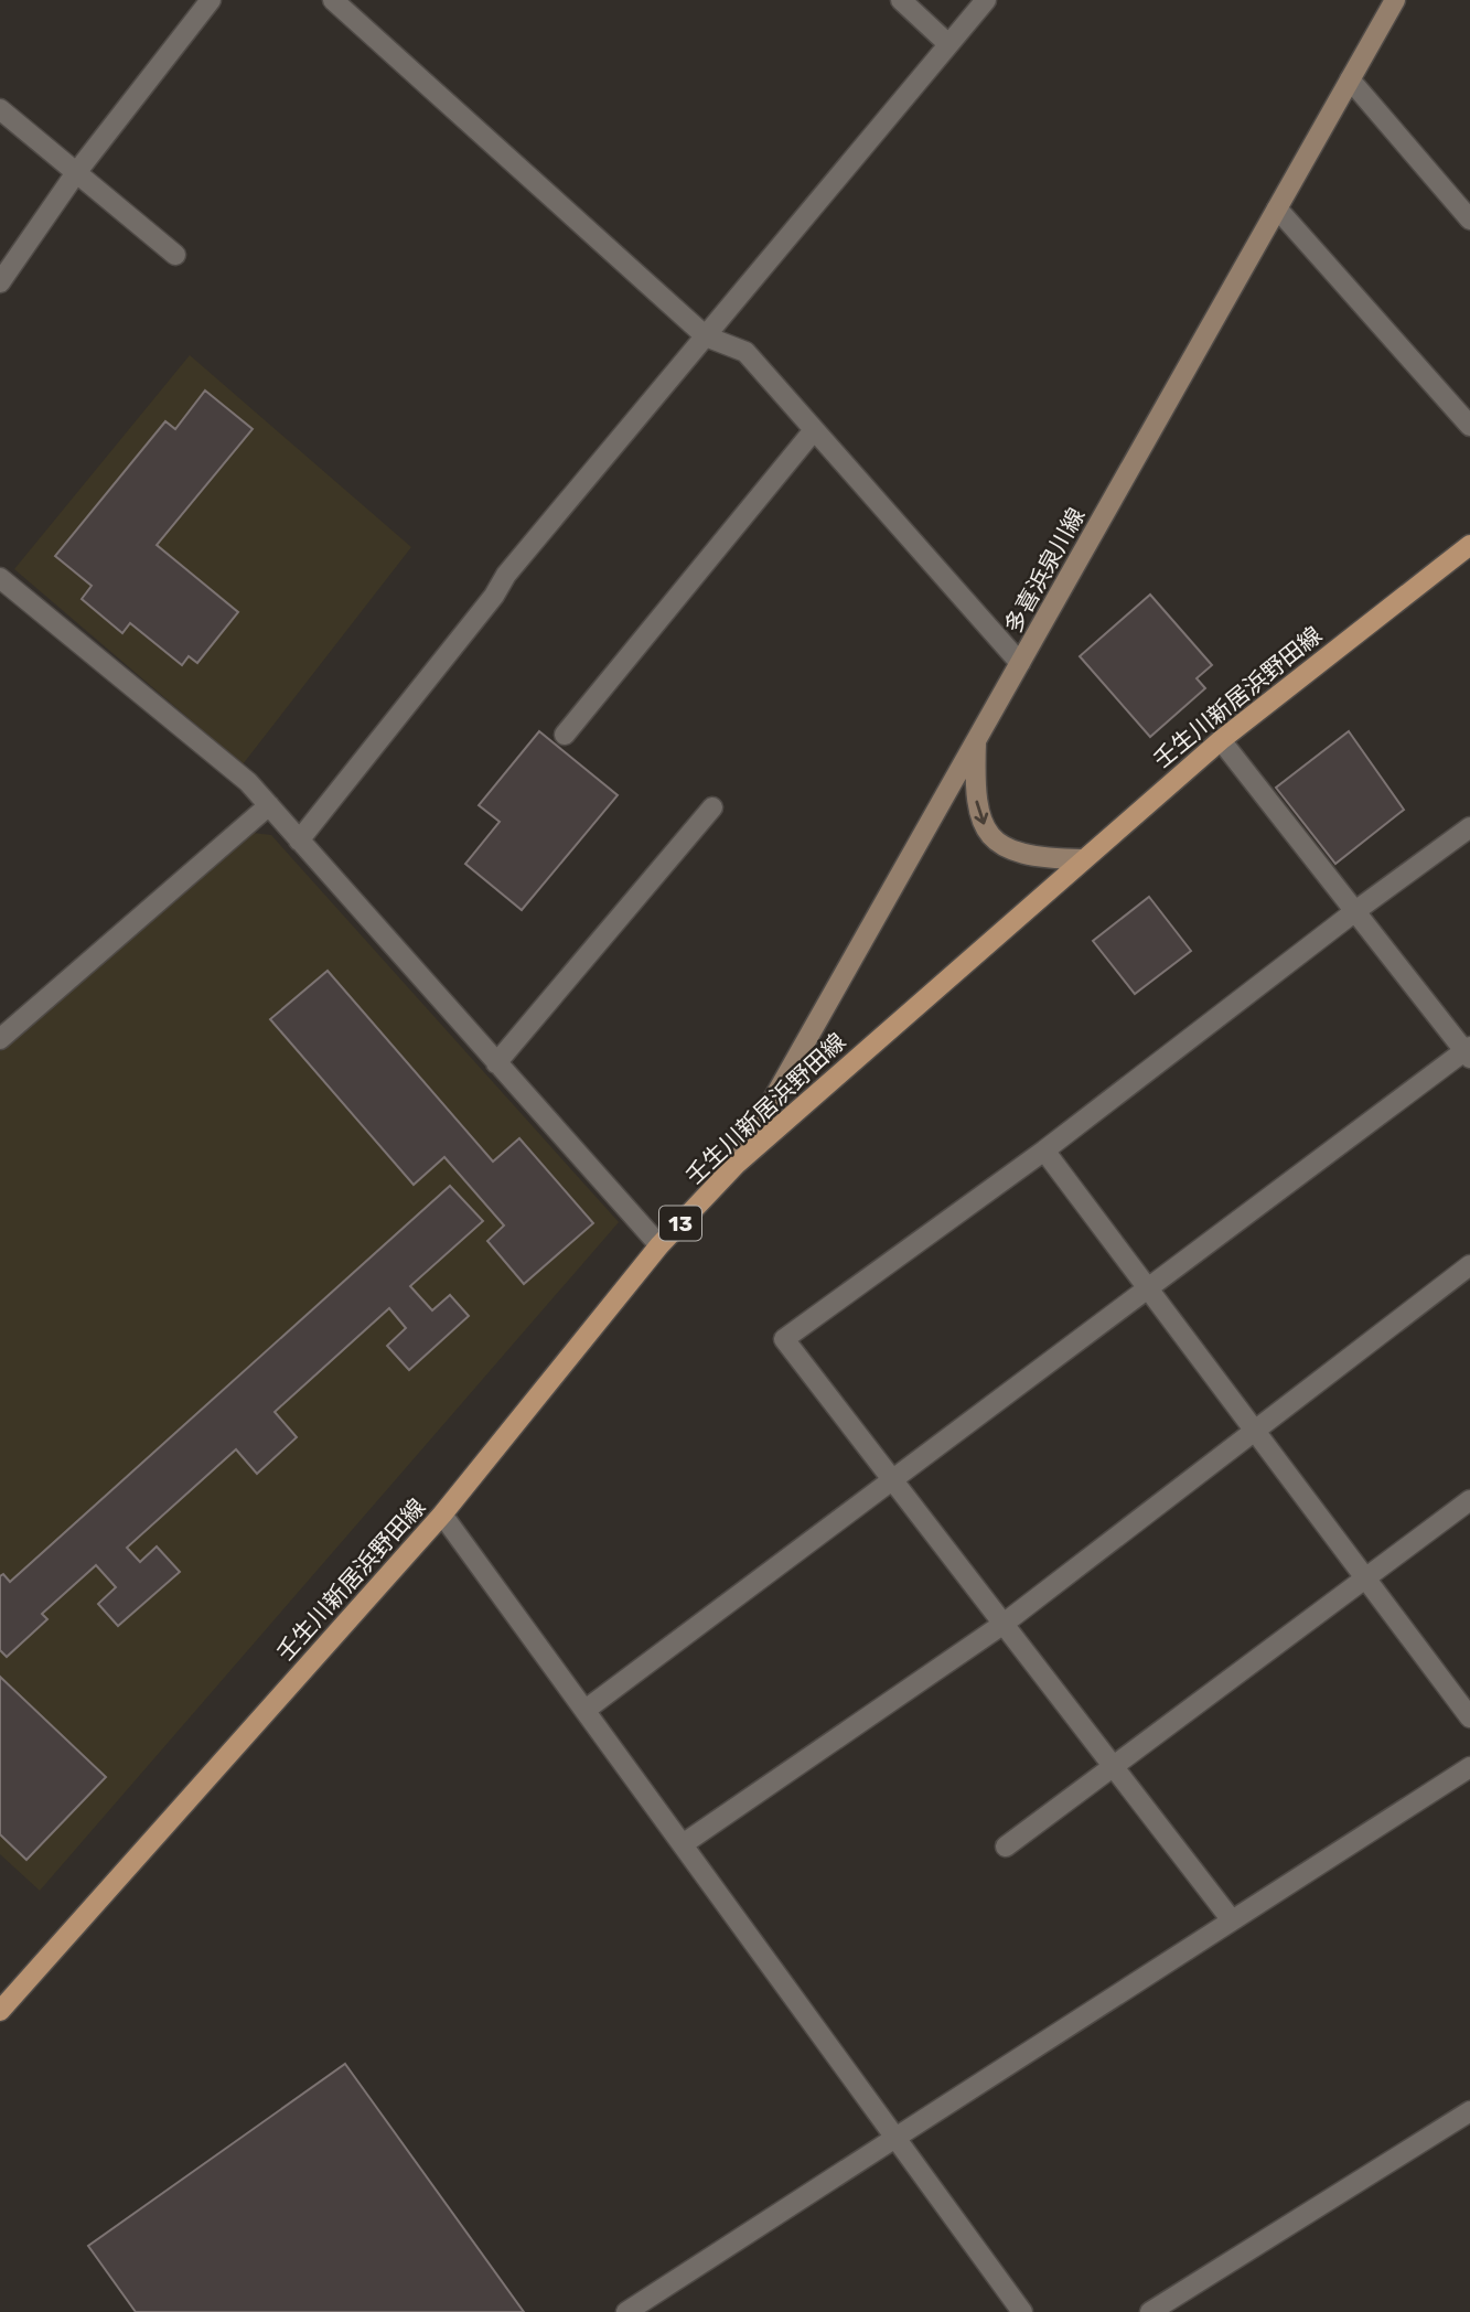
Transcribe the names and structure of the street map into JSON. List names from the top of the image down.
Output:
{
  "streets": {
    "main road": ["多喜浜泉川線", "壬生川新居浜野田線", "13"]
  },
  "crossings": [
    ["多喜浜泉川線", "壬生川新居浜野田線"]
  ]
}
